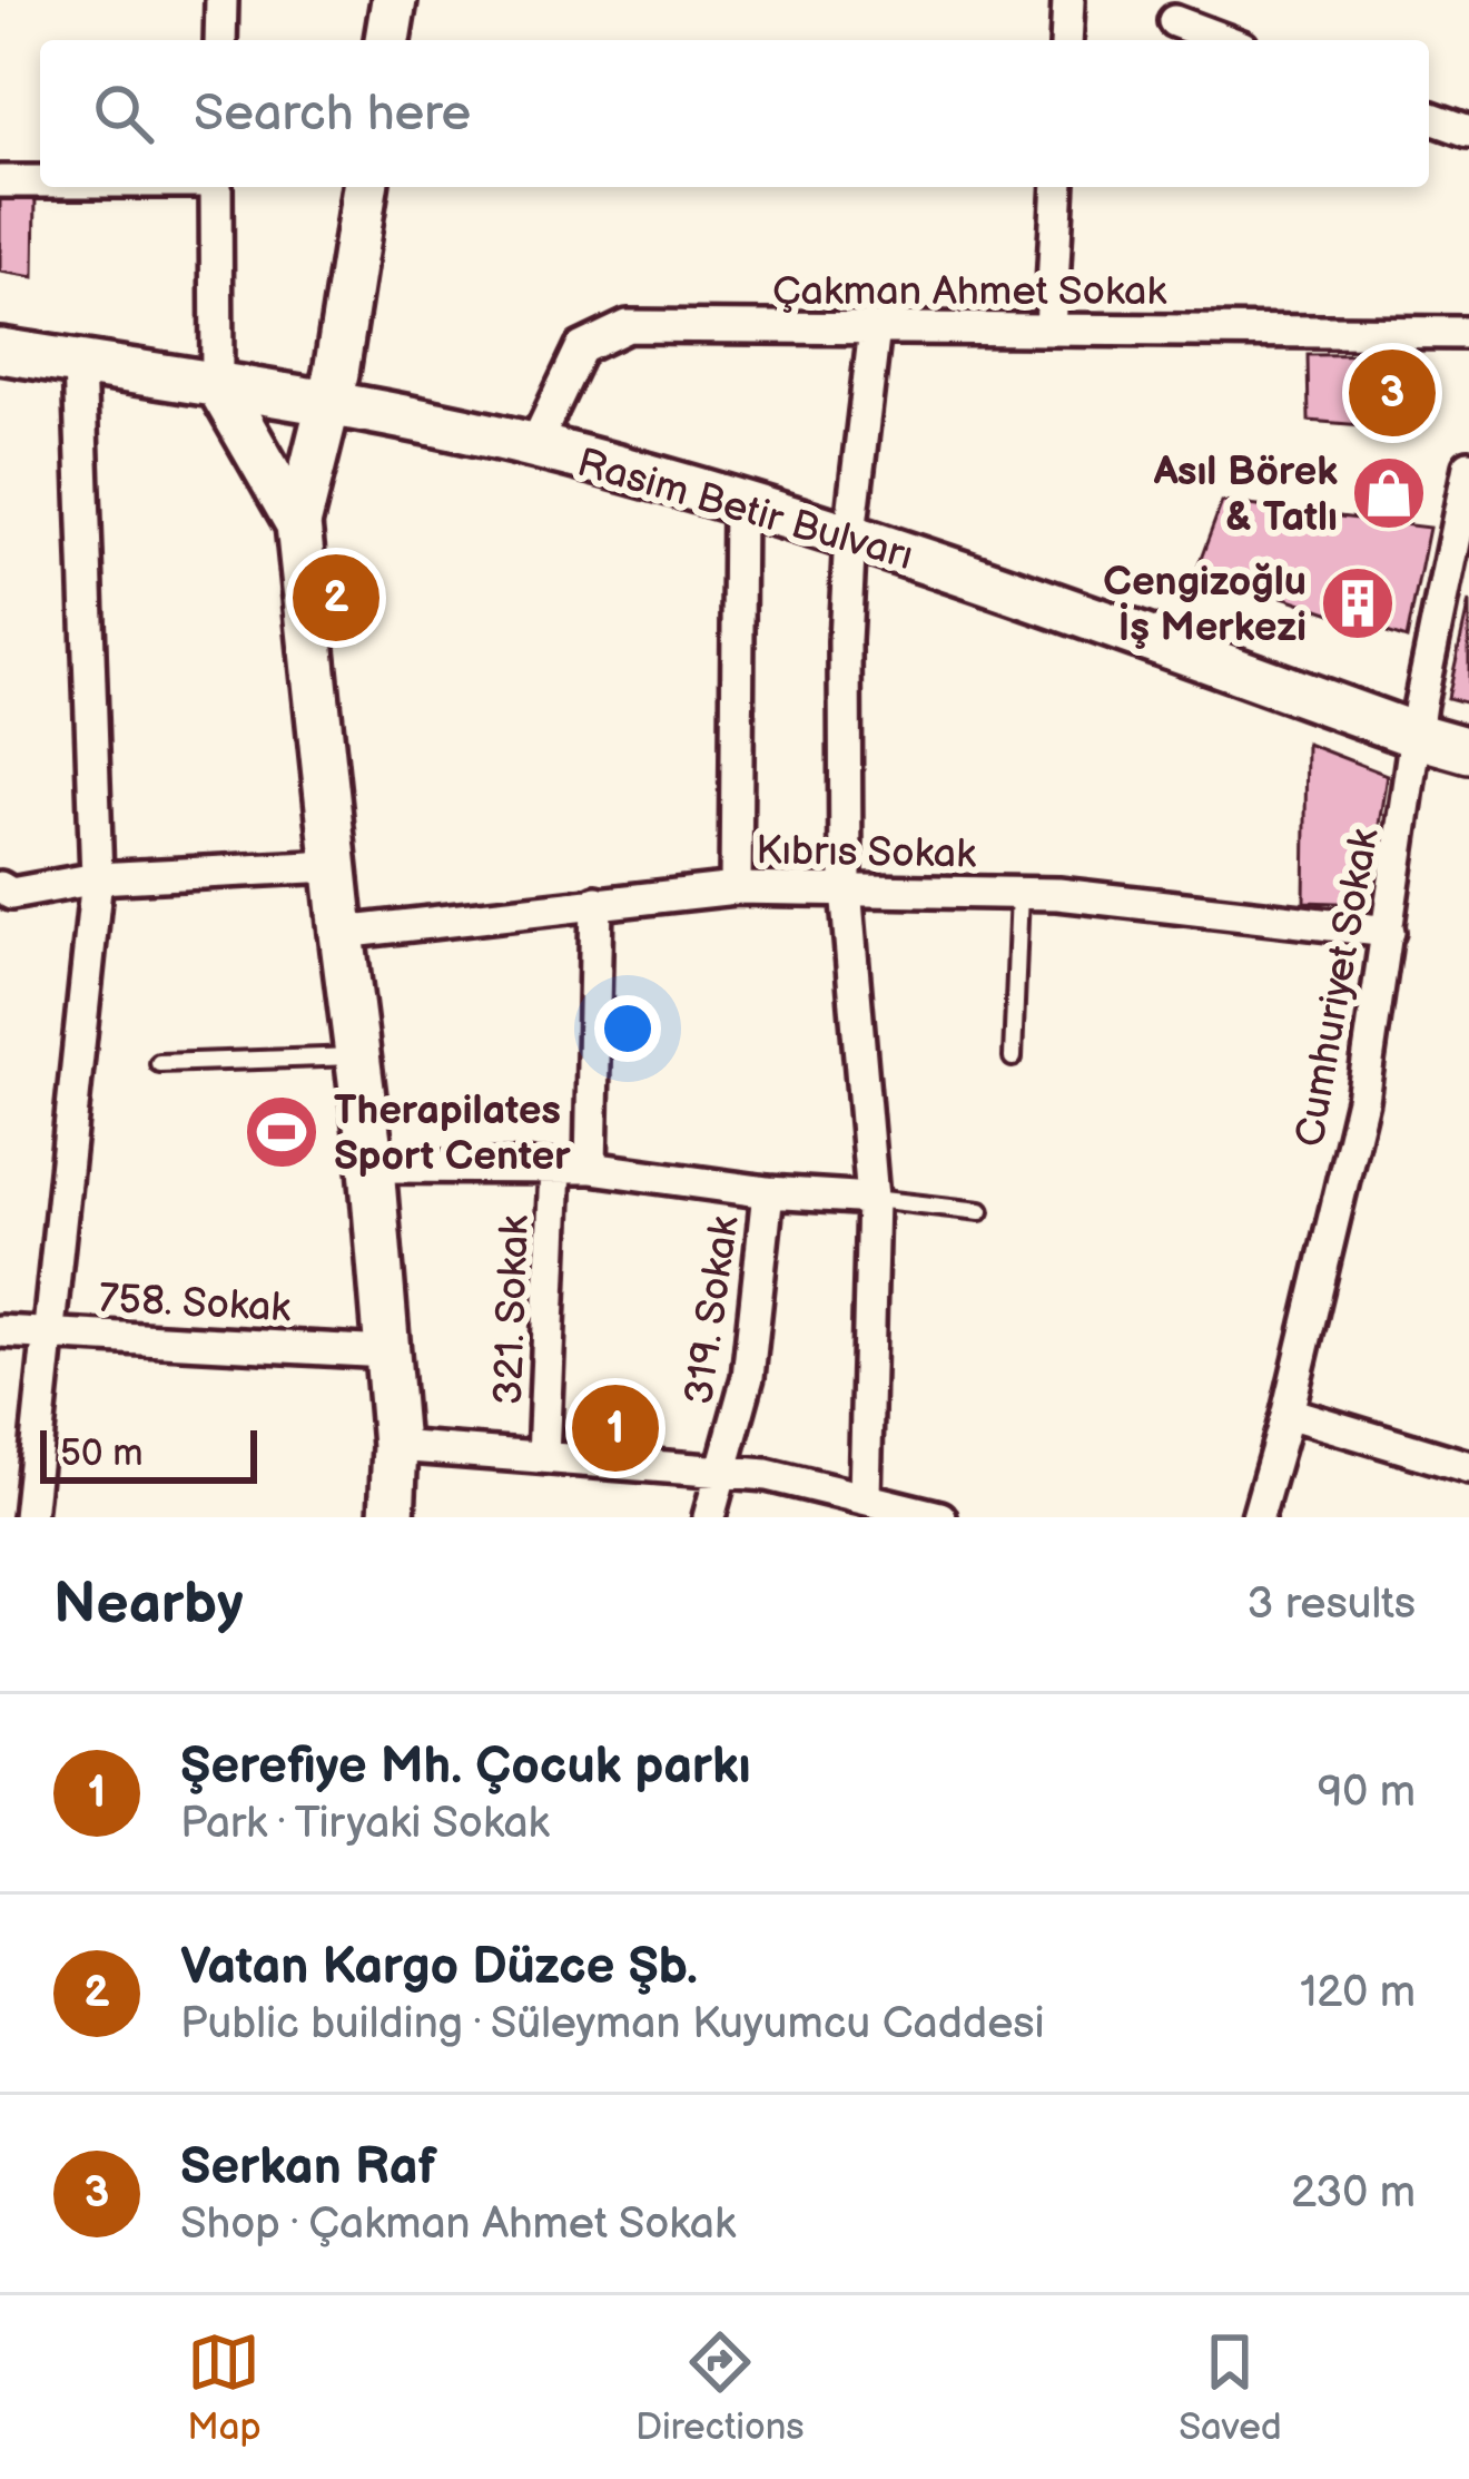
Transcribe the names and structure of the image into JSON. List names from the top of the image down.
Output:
{
  "streets": {
    "main road": ["Rasim Betir Bulvarı"],
    "street": [
      "Çakman Ahmet Sokak",
      "Kıbrıs Sokak",
      "Cumhuriyet Sokak",
      "758. Sokak",
      "321. Sokak",
      "319. Sokak"
    ]
  },
  "crossings": [
    ["Çakman Ahmet Sokak", "Rasim Betir Bulvarı"],
    ["Rasim Betir Bulvarı", "Cumhuriyet Sokak"],
    ["Kıbrıs Sokak", "Cumhuriyet Sokak"]
  ],
  "places": {
    "shop": ["Asıl Börek & Tatlı"],
    "building": ["Cengizoğlu İş Merkezi"],
    "sports": ["Therapilates Sport Center"]
  },
  "scale_bar": "50 m",
  "page": {
    "search": "Search here",
    "pins": ["3", "2", "1"],
    "scale": "50 m",
    "heading": ["Nearby", "3 results"],
    "list": [
      {
        "mark": "1",
        "name": "Şerefiye Mh. Çocuk parkı",
        "note": "Park · Tiryaki Sokak",
        "value": "90 m"
      },
      {
        "mark": "2",
        "name": "Vatan Kargo Düzce Şb.",
        "note": "Public building · Süleyman Kuyumcu Caddesi",
        "value": "120 m"
      },
      {
        "mark": "3",
        "name": "Serkan Raf",
        "note": "Shop · Çakman Ahmet Sokak",
        "value": "230 m"
      }
    ],
    "nav": ["Map", "Directions", "Saved"]
  }
}
